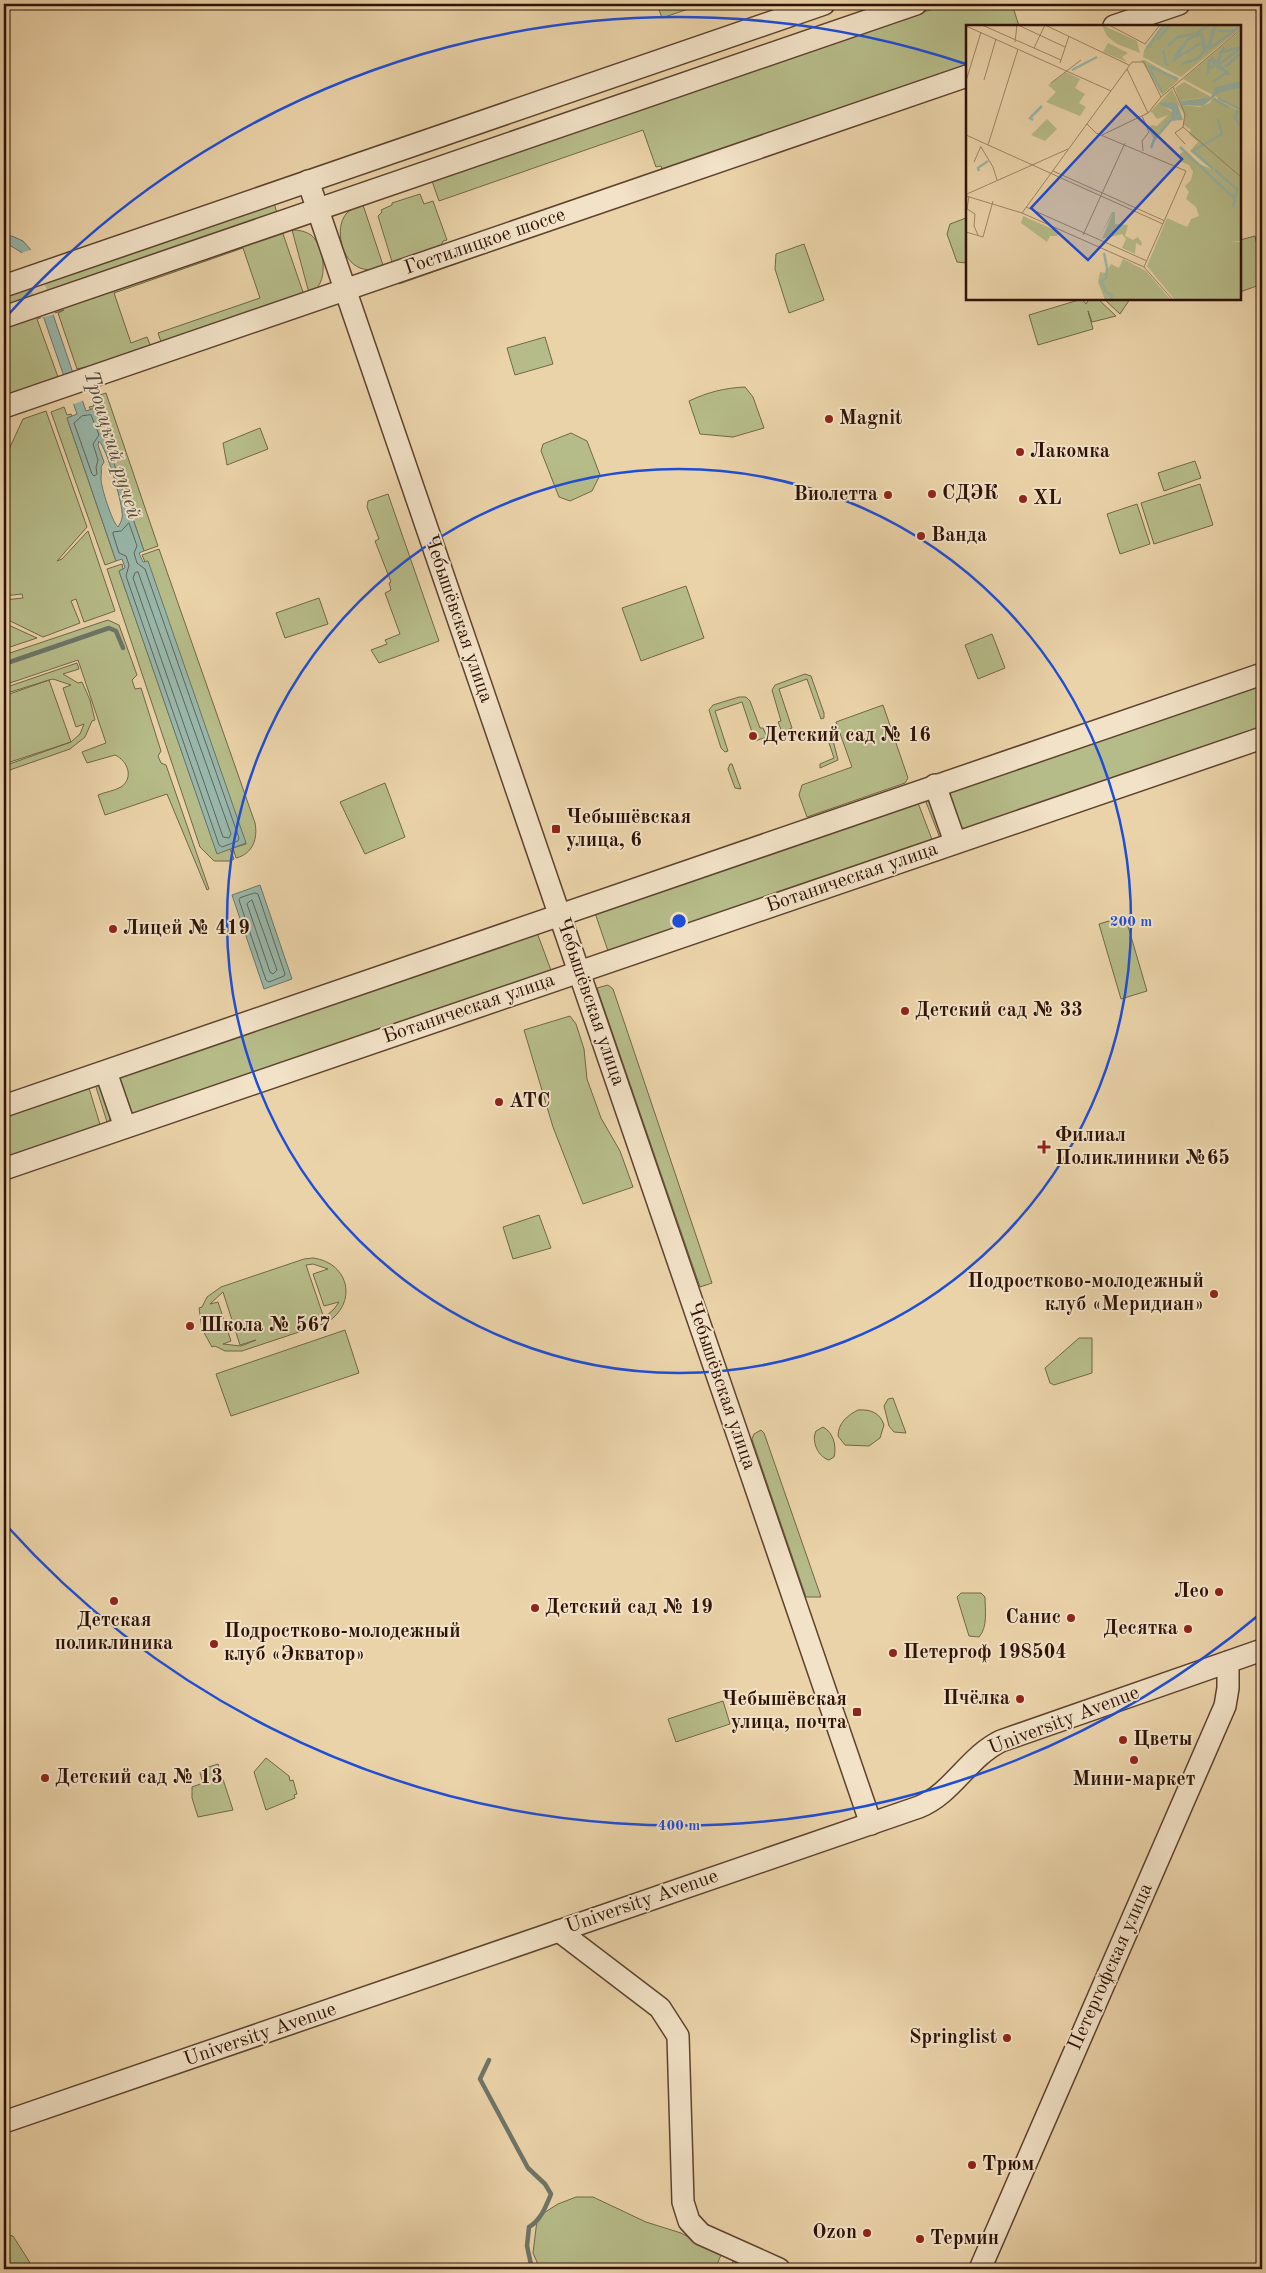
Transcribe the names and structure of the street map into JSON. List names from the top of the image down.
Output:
{
  "streets": {
    "street": [
      "Гостилицкое шоссе",
      "Чебышёвская улица",
      "Ботаническая улица",
      "University Avenue",
      "Петергофская улица"
    ]
  },
  "crossings": [
    ["Гостилицкое шоссе", "Чебышёвская улица"],
    ["Чебышёвская улица", "Ботаническая улица"],
    ["Чебышёвская улица", "University Avenue"],
    ["University Avenue", "Петергофская улица"]
  ],
  "water": ["Троицкий ручей"],
  "places": {
    "other": [
      "Magnit",
      "Лакомка",
      "СДЭК",
      "Виолетта",
      "XL",
      "Ванда",
      "Детский сад № 16",
      "Лицей № 419",
      "Детский сад № 33",
      "АТС",
      "Подростково-молодежный клуб «Меридиан»",
      "Школа № 567",
      "Лео",
      "Детская поликлиника",
      "Детский сад № 19",
      "Санис",
      "Десятка",
      "Подростково-молодежный клуб «Экватор»",
      "Петергоф 198504",
      "Пчёлка",
      "Цветы",
      "Мини-маркет",
      "Детский сад № 13",
      "Springlist",
      "Трюм",
      "Ozon",
      "Термин"
    ],
    "transit": ["Чебышёвская улица, 6", "Чебышёвская улица, почта"],
    "health": ["Филиал Поликлиники №65"]
  },
  "rings": ["200 m", "400 m"]
}
